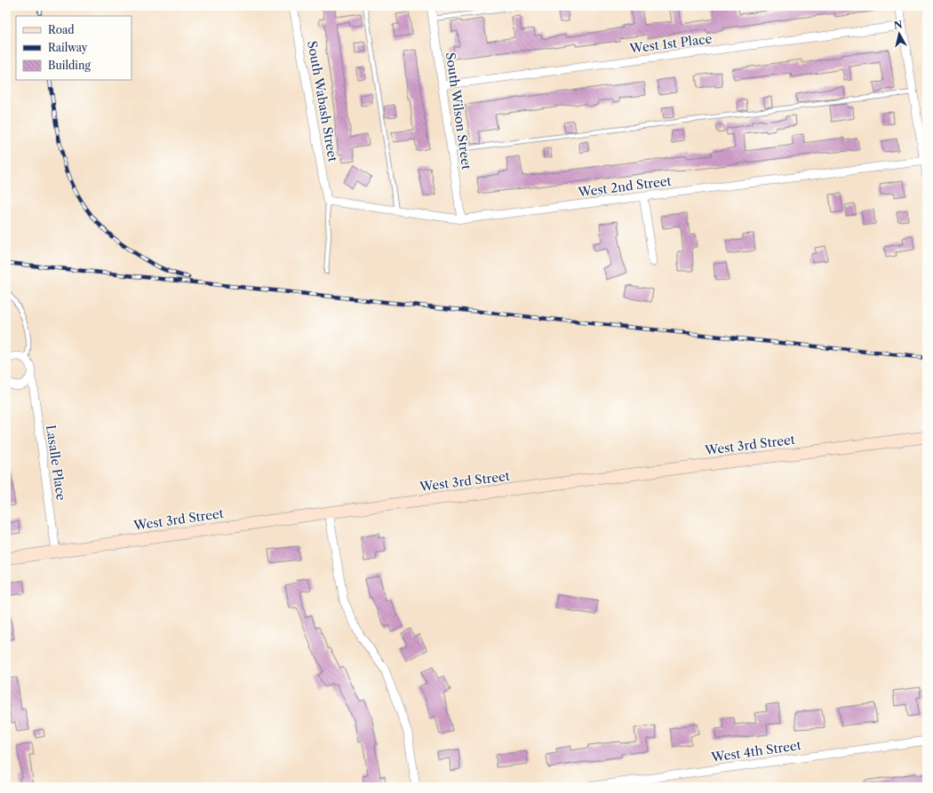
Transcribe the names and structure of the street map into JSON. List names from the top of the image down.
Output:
{
  "streets": {
    "street": [
      "West 1st Place",
      "South Wabash Street",
      "South Wilson Street",
      "West 2nd Street",
      "West 3rd Street",
      "Lasalle Place",
      "West 4th Street"
    ]
  },
  "crossings": [
    ["West 1st Place", "South Wilson Street"],
    ["South Wabash Street", "West 2nd Street"],
    ["South Wilson Street", "West 2nd Street"],
    ["West 3rd Street", "Lasalle Place"]
  ],
  "legend": ["Road", "Railway", "Building"],
  "north": "top"
}
